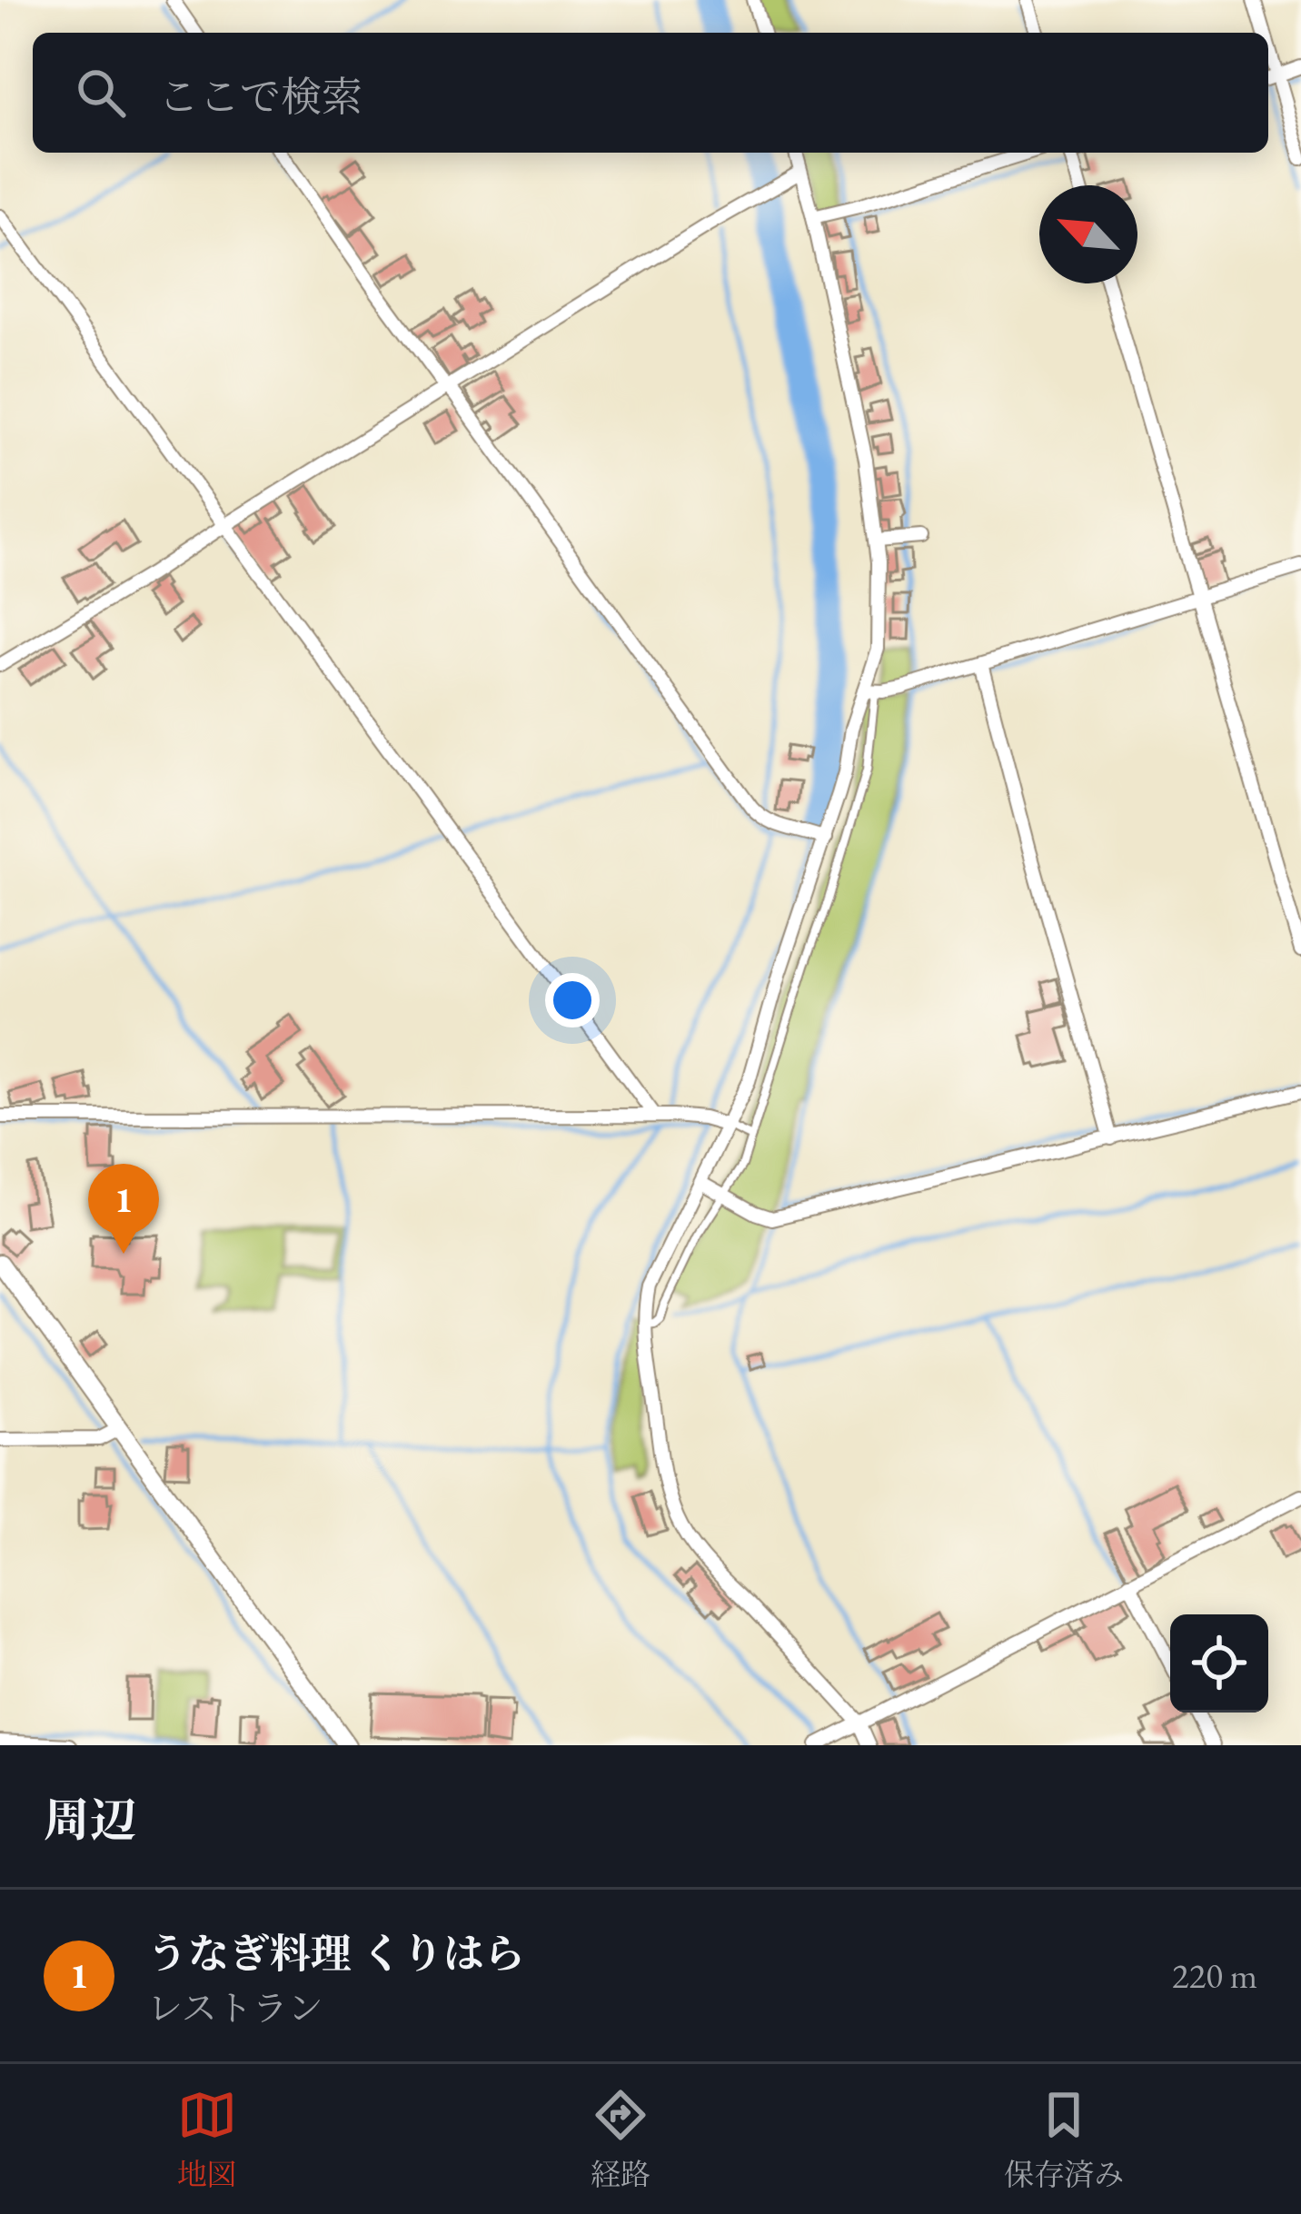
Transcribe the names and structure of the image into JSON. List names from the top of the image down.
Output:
{
  "north": "top left",
  "page": {
    "search": "ここで検索",
    "pins": "1",
    "heading": "周辺",
    "list": [
      {
        "mark": "1",
        "name": "うなぎ料理 くりはら",
        "note": "レストラン",
        "value": "220 m"
      }
    ],
    "nav": ["地図", "経路", "保存済み"]
  }
}
